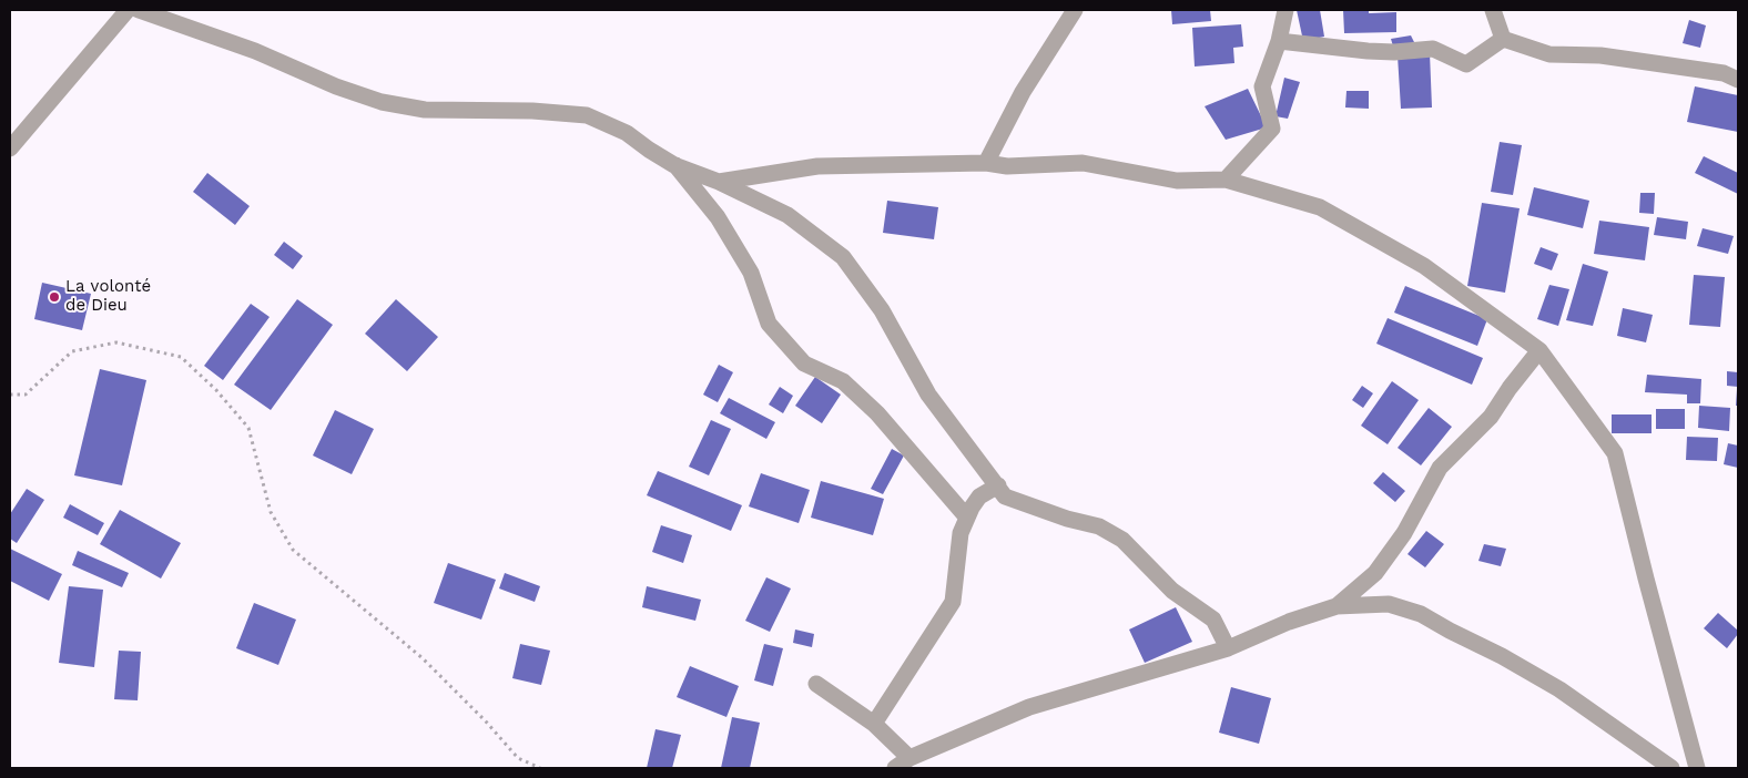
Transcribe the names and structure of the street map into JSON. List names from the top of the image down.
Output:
{
  "places": ["La volonté de Dieu"]
}
